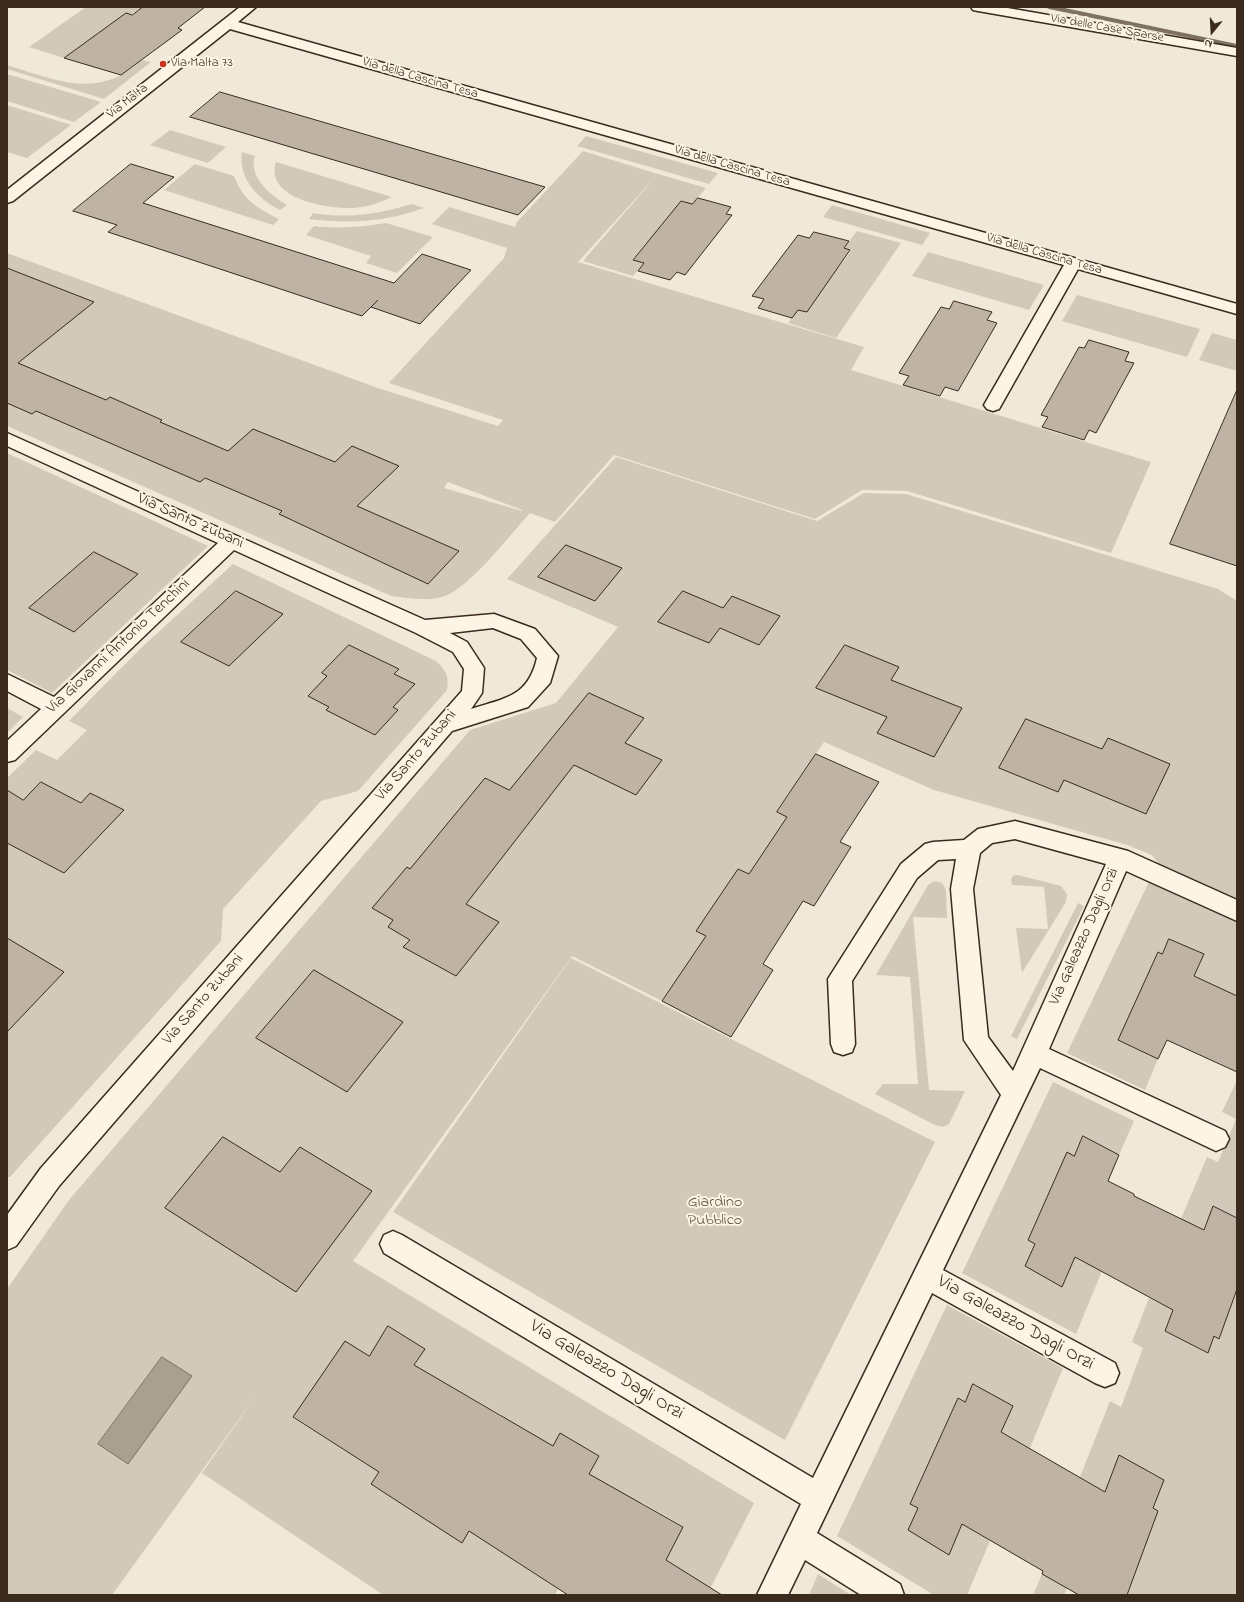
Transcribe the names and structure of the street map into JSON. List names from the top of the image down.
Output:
{
  "streets": {
    "street": [
      "Via delle Case Sparse",
      "Via della Cascina Tesa",
      "Via Malta",
      "Via Santo Zubani",
      "Via Giovanni Antonio Tenchini",
      "Via Galeazzo Dagli Orzi"
    ]
  },
  "crossings": [
    ["Via della Cascina Tesa", "Via Malta"],
    ["Via Santo Zubani", "Via Giovanni Antonio Tenchini"]
  ],
  "parks": ["Giardino Pubblico"],
  "places": ["Via Malta 73"],
  "north": "bottom"
}
